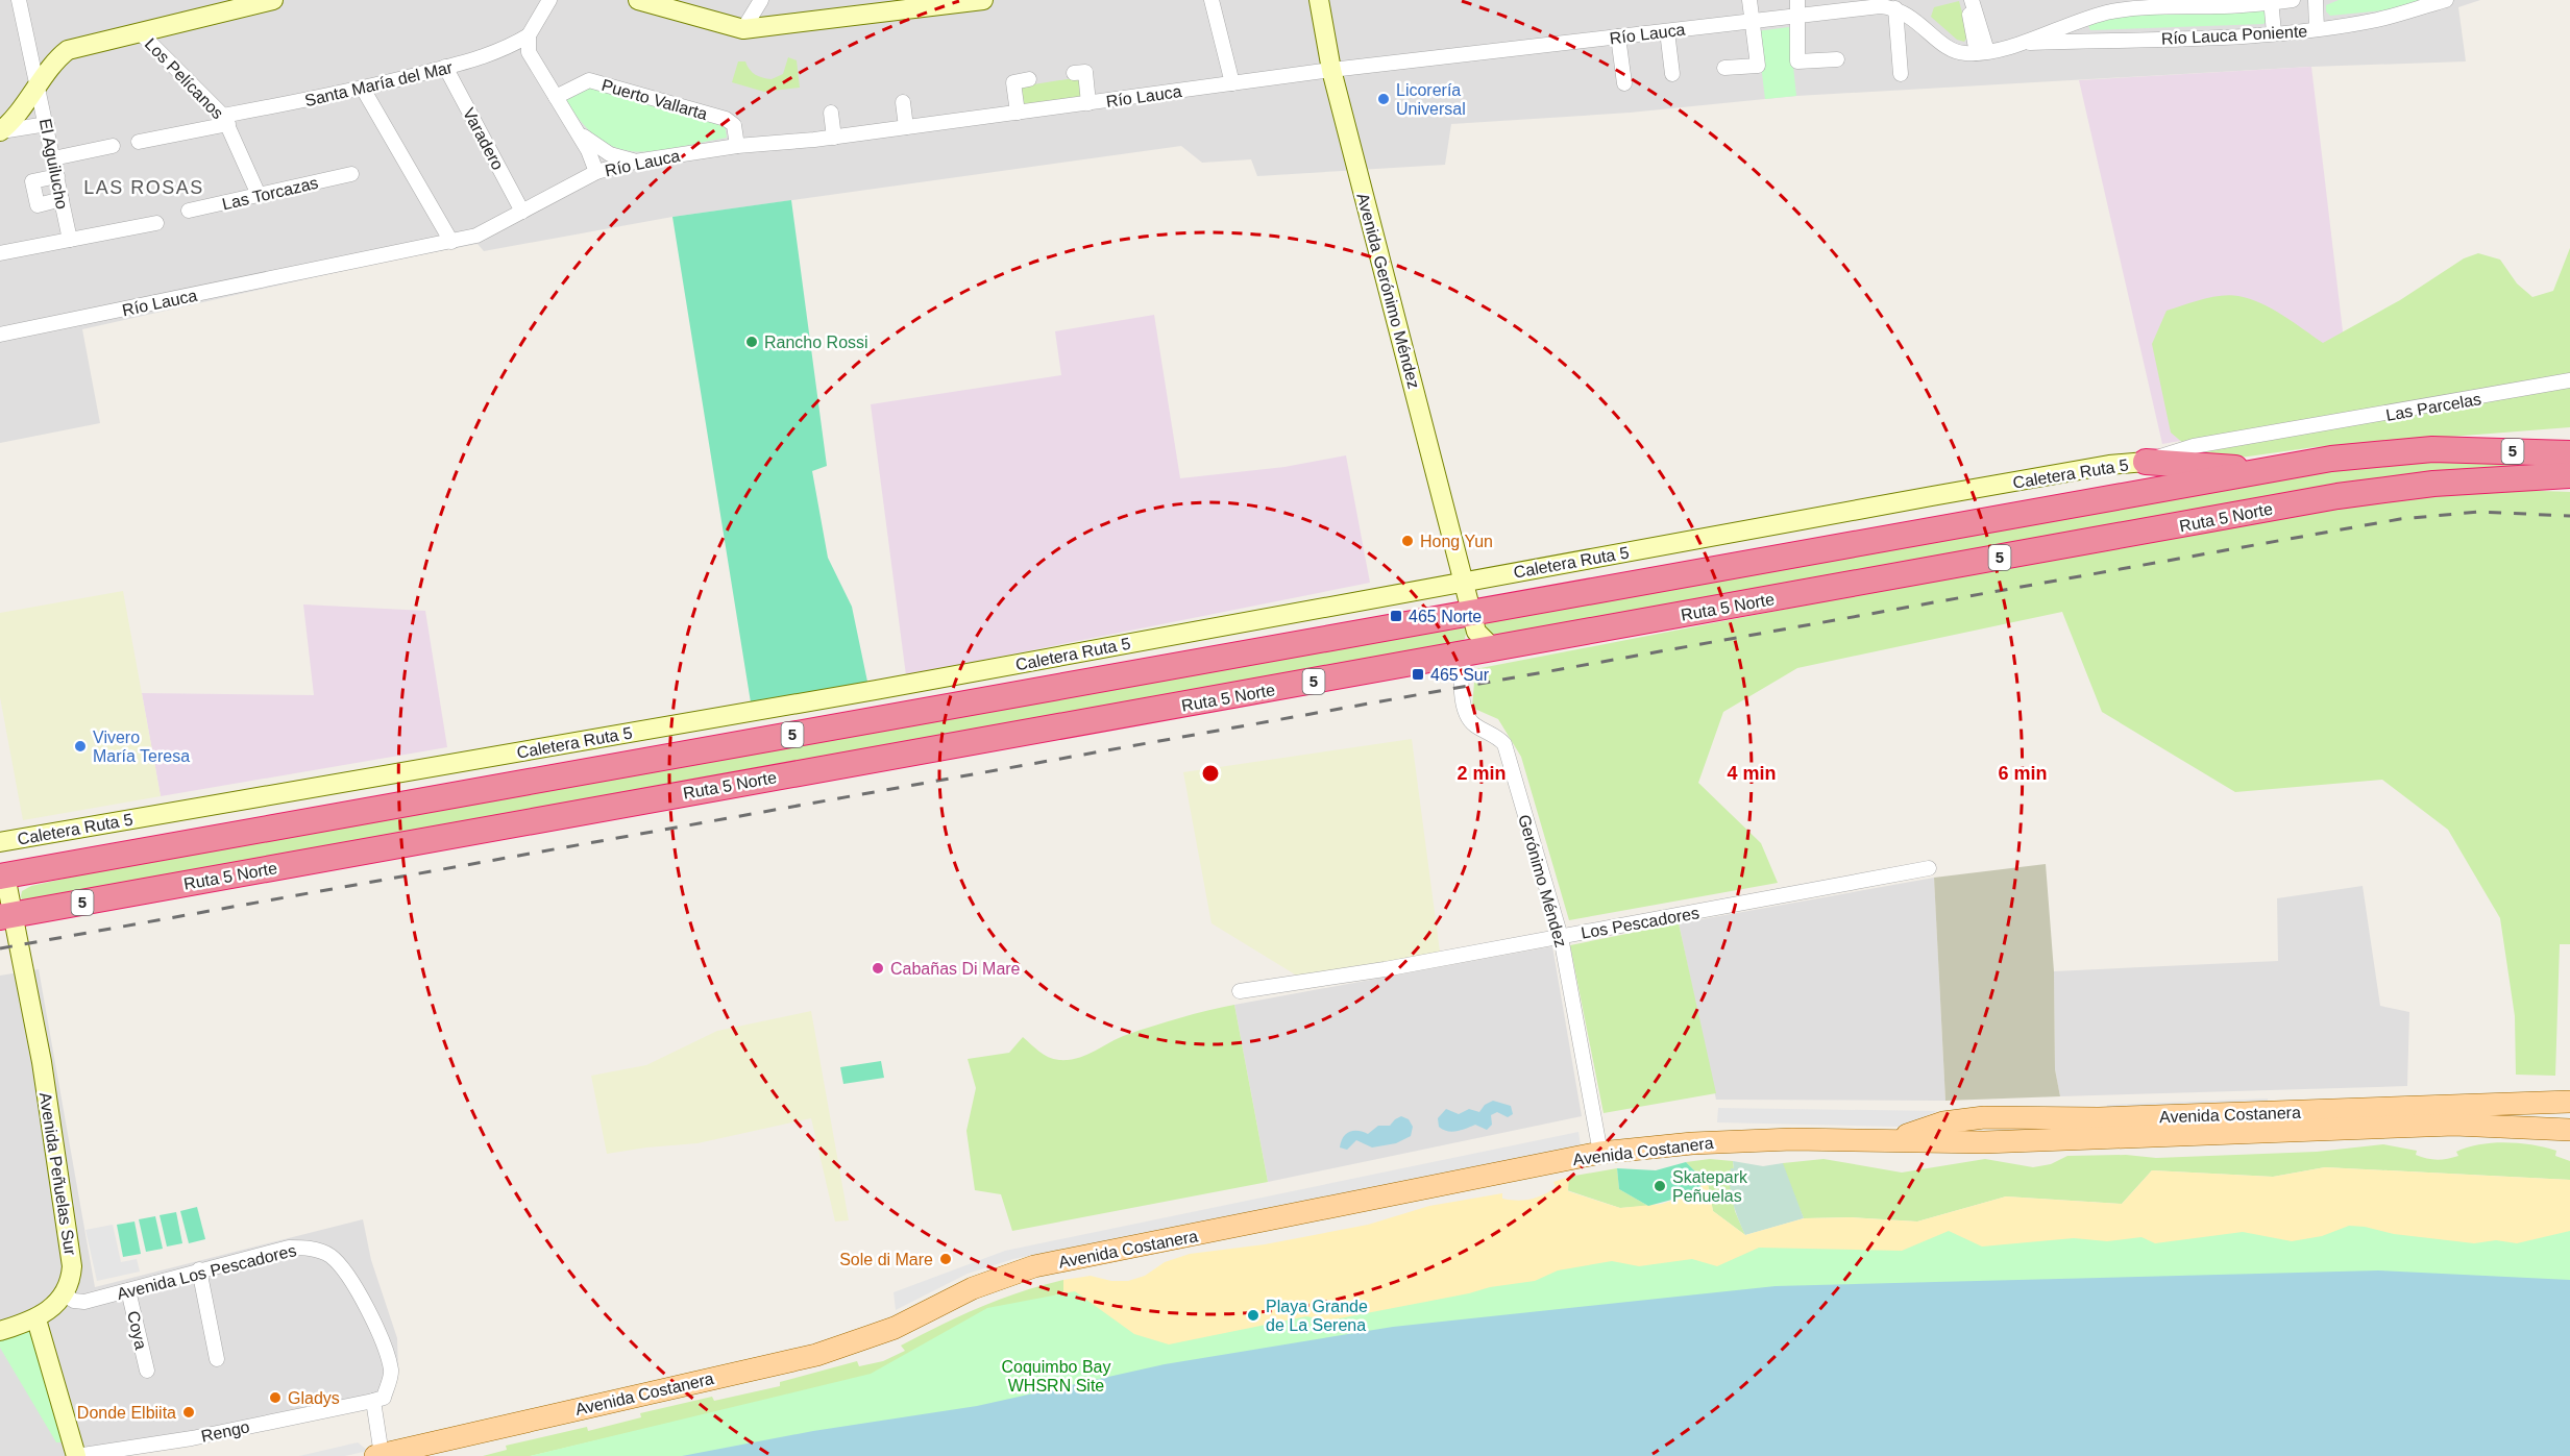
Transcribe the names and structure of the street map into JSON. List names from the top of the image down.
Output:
{
  "streets": {
    "highway": ["5", "Ruta 5 Norte"],
    "main road": ["Avenida Costanera"],
    "street": [
      "Río Lauca",
      "Río Lauca Poniente",
      "Los Pelícanos",
      "Santa María del Mar",
      "Puerto Vallarta",
      "Varadero",
      "El Aguilucho",
      "Las Torcazas",
      "Avenida Gerónimo Méndez",
      "Las Parcelas",
      "Caletera Ruta 5",
      "Gerónimo Méndez",
      "Los Pescadores",
      "Avenida Peñuelas Sur",
      "Avenida Los Pescadores",
      "Coya",
      "Rengo"
    ]
  },
  "crossings": [
    ["Río Lauca", "Puerto Vallarta"],
    ["Río Lauca", "Varadero"],
    ["Río Lauca", "Avenida Gerónimo Méndez"],
    ["Los Pelícanos", "Santa María del Mar"],
    ["Los Pelícanos", "Las Torcazas"],
    ["Santa María del Mar", "Varadero"],
    ["Avenida Gerónimo Méndez", "Caletera Ruta 5"],
    ["Las Parcelas", "Caletera Ruta 5"],
    ["5", "Gerónimo Méndez"],
    ["5", "Avenida Peñuelas Sur"],
    ["Ruta 5 Norte", "Gerónimo Méndez"],
    ["Ruta 5 Norte", "Avenida Peñuelas Sur"],
    ["Gerónimo Méndez", "Los Pescadores"],
    ["Gerónimo Méndez", "Avenida Costanera"],
    ["Avenida Costanera", "Avenida Los Pescadores"],
    ["Avenida Costanera", "Rengo"],
    ["Avenida Peñuelas Sur", "Avenida Los Pescadores"],
    ["Avenida Los Pescadores", "Coya"],
    ["Avenida Los Pescadores", "Rengo"]
  ],
  "districts": ["LAS ROSAS"],
  "parks": ["Coquimbo Bay WHSRN Site"],
  "places": {
    "other": [
      "Licorería Universal",
      "Rancho Rossi",
      "Hong Yun",
      "Vivero María Teresa",
      "Cabañas Di Mare",
      "Skatepark Peñuelas",
      "Sole di Mare",
      "Playa Grande de La Serena",
      "Gladys",
      "Donde Elbiita"
    ],
    "transit": ["465 Norte", "465 Sur"]
  },
  "rings": ["2 min", "4 min", "6 min"]
}
